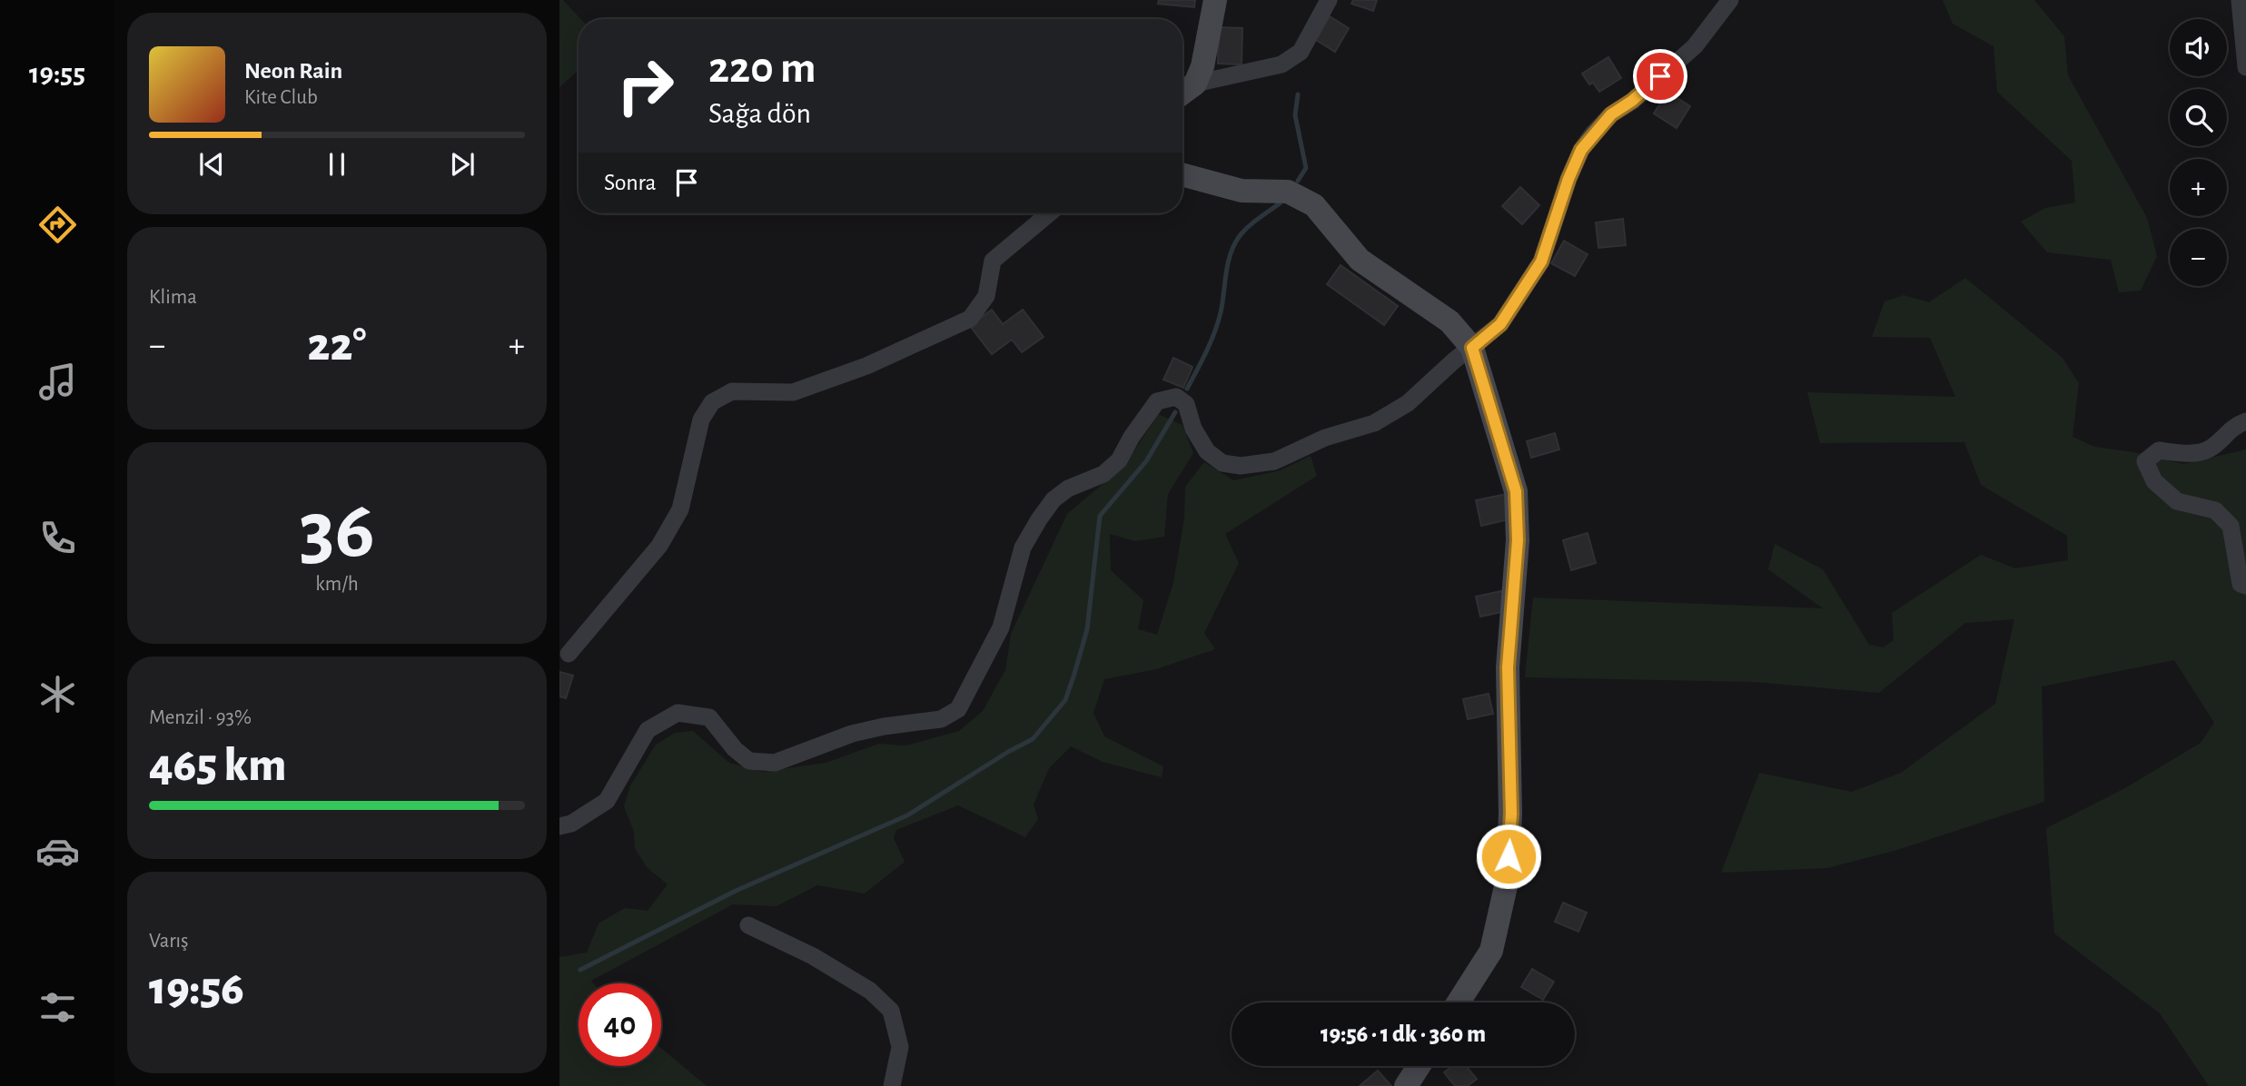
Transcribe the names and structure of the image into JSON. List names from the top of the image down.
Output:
{
  "page": {
    "tabs": "19:55",
    "map_buttons": ["+", "−"],
    "turn": ["220 m", "Sağa dön"],
    "song": ["Neon Rain", "Kite Club"],
    "then": "Sonra",
    "tile": [
      "Klima",
      ["36", "km/h"],
      ["Menzil · 93%", "465 km"],
      ["Varış", "19:56"]
    ],
    "heat": ["−", "22°", "+"],
    "limit": "40",
    "trip": "19:56 · 1 dk · 360 m"
  }
}
